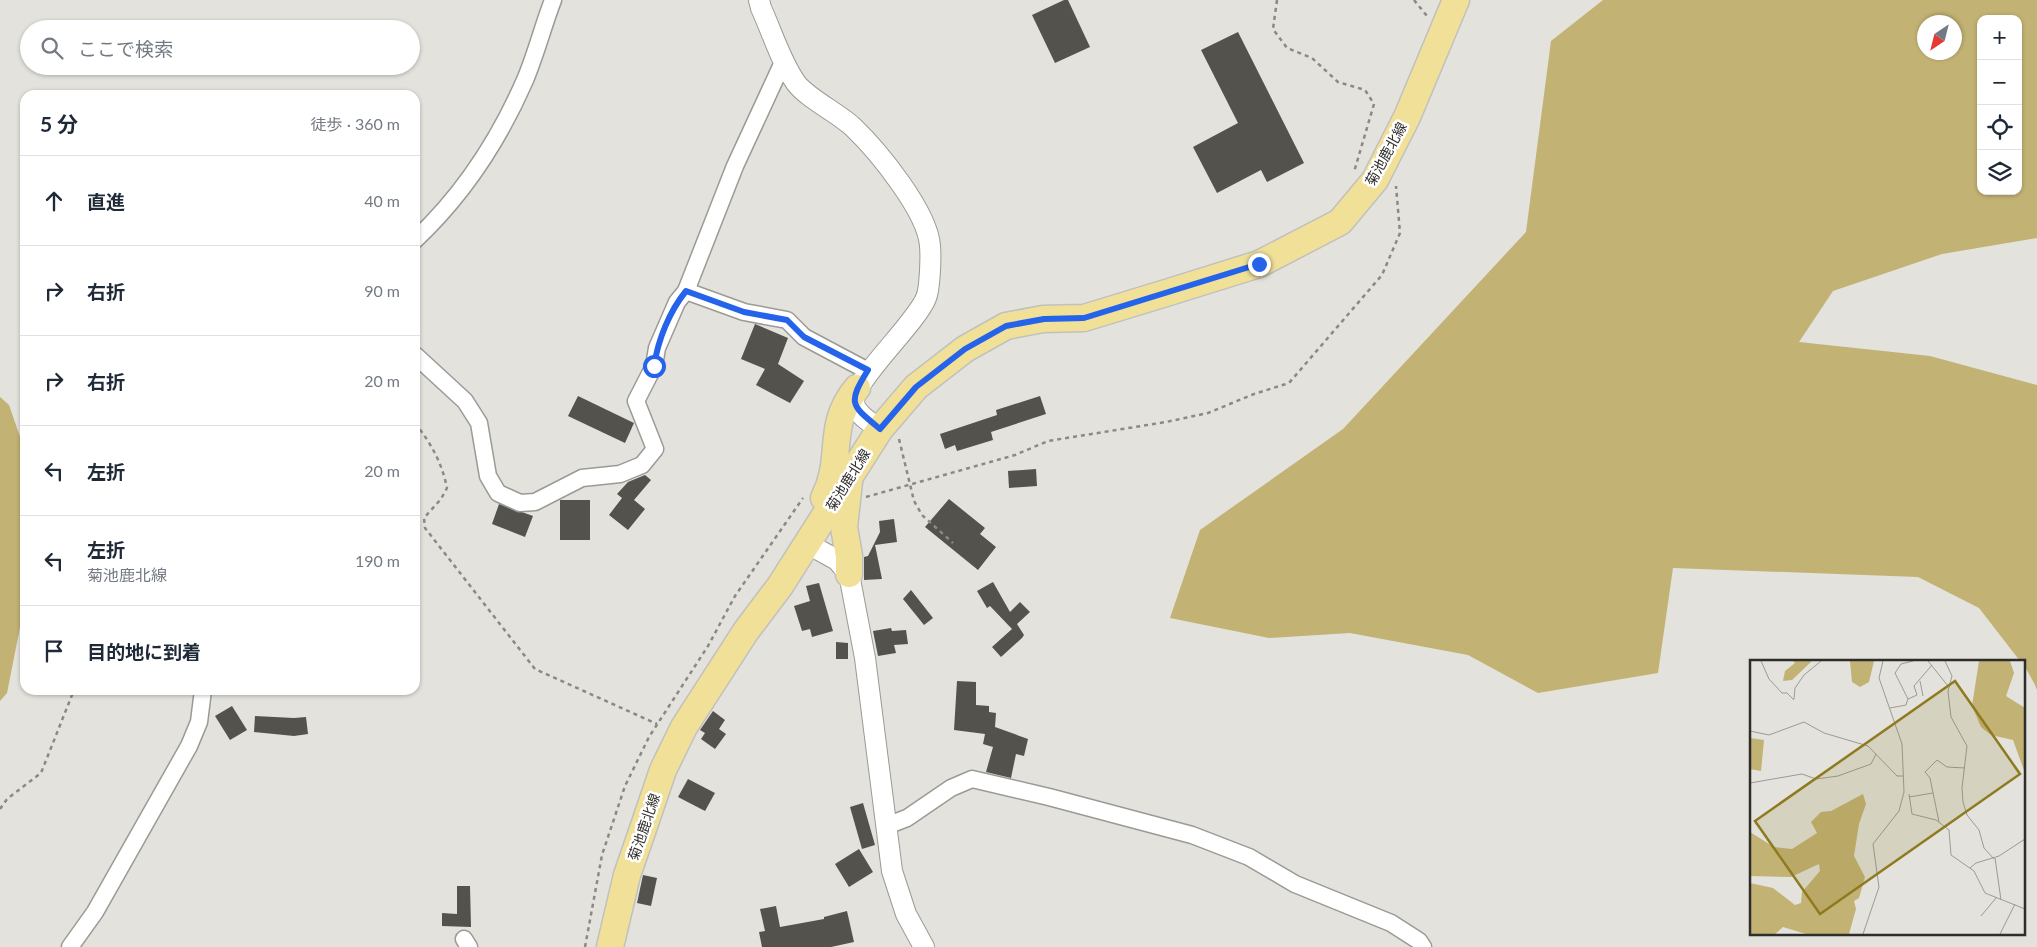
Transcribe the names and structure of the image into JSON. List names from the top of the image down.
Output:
{
  "streets": {
    "main road": ["菊池鹿北線"]
  },
  "north": "bottom left",
  "page": {
    "map_buttons": ["+", "−"],
    "search": "ここで検索",
    "heading": ["5 分", "徒歩 · 360 m"],
    "list": [
      ["直進", "40 m"],
      ["右折", "90 m"],
      ["右折", "20 m"],
      ["左折", "20 m"],
      ["左折", "菊池鹿北線", "190 m"],
      "目的地に到着"
    ]
  }
}
